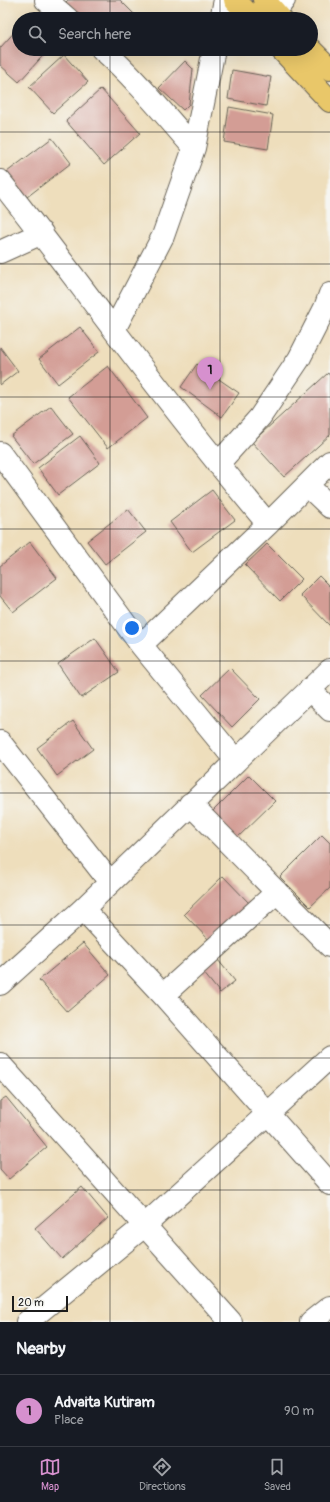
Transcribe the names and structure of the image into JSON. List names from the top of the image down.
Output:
{
  "scale_bar": "20 m",
  "page": {
    "search": "Search here",
    "pins": "1",
    "scale": "20 m",
    "heading": "Nearby",
    "list": [
      {
        "mark": "1",
        "name": "Advaita Kutiram",
        "note": "Place",
        "value": "90 m"
      }
    ],
    "nav": ["Map", "Directions", "Saved"]
  }
}
